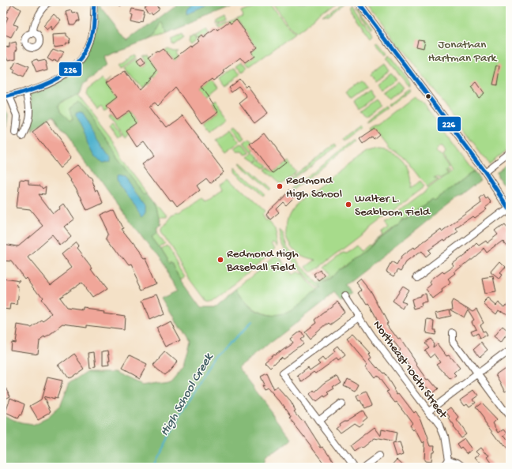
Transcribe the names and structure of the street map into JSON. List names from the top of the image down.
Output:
{
  "streets": {
    "street": ["Northeast 106th Street"]
  },
  "water": ["High School Creek"],
  "parks": ["Jonathan Hartman Park"],
  "places": ["Redmond High School", "Walter L. Seabloom Field", "Redmond High Baseball Field"],
  "lines": ["transit line 226"]
}
